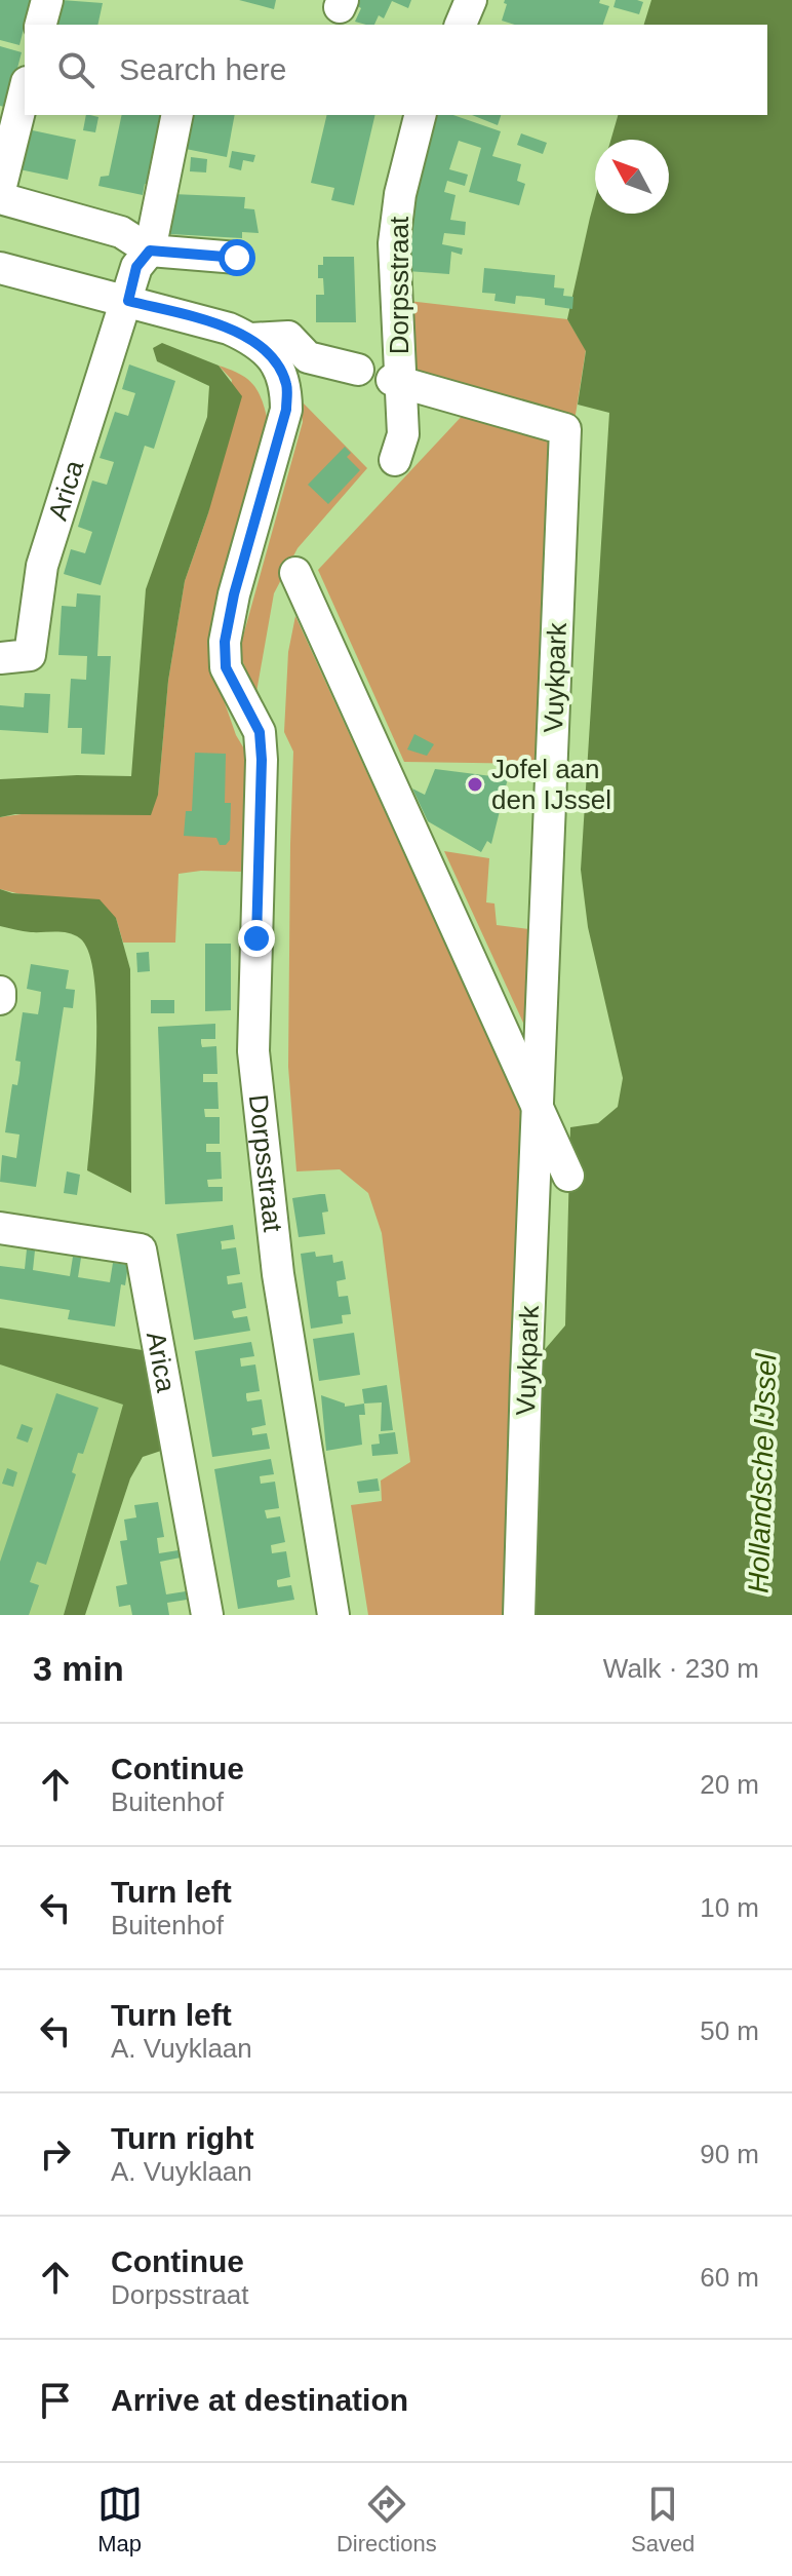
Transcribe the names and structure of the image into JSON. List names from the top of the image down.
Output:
{
  "streets": {
    "street": ["Dorpsstraat", "Arica", "Vuykpark"]
  },
  "crossings": [
    ["Dorpsstraat", "Vuykpark"]
  ],
  "water": ["Hollandsche IJssel"],
  "places": ["Jofel aan den IJssel"],
  "north": "top left",
  "page": {
    "search": "Search here",
    "heading": ["3 min", "Walk · 230 m"],
    "list": [
      ["Continue", "Buitenhof", "20 m"],
      ["Turn left", "Buitenhof", "10 m"],
      ["Turn left", "A. Vuyklaan", "50 m"],
      ["Turn right", "A. Vuyklaan", "90 m"],
      ["Continue", "Dorpsstraat", "60 m"],
      "Arrive at destination"
    ],
    "nav": ["Map", "Directions", "Saved"]
  }
}
